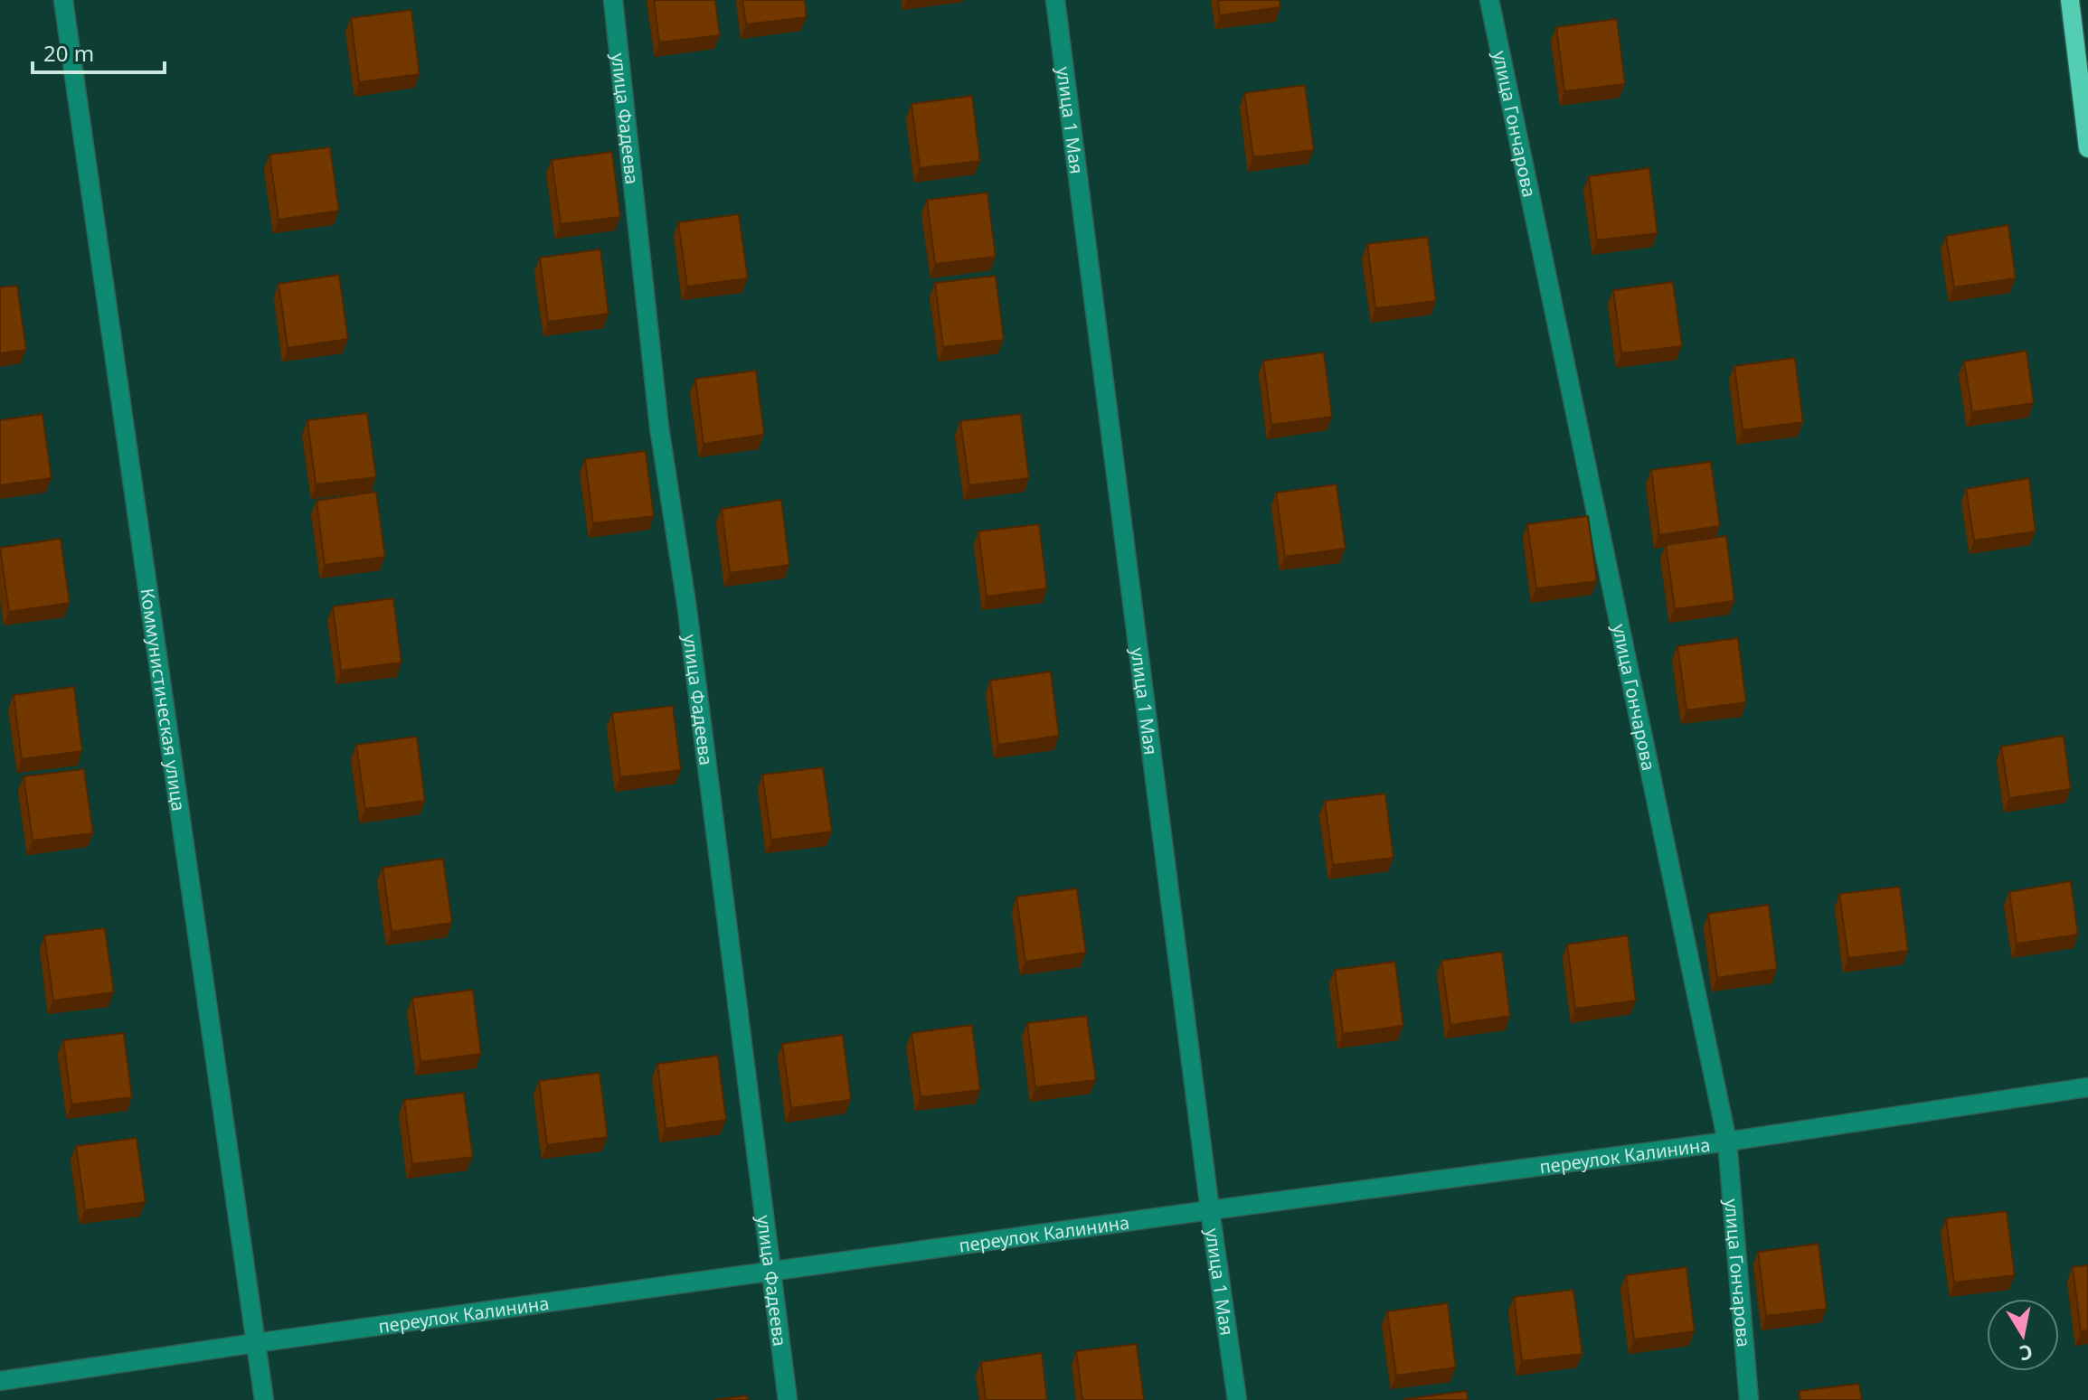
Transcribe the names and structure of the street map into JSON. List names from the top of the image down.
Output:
{
  "streets": {
    "street": [
      "улица Фадеева",
      "улица 1 Мая",
      "улица Гончарова",
      "Коммунистическая улица",
      "переулок Калинина"
    ]
  },
  "crossings": [
    ["улица Фадеева", "переулок Калинина"],
    ["улица 1 Мая", "переулок Калинина"],
    ["улица Гончарова", "переулок Калинина"],
    ["Коммунистическая улица", "переулок Калинина"]
  ],
  "scale_bar": "20 m",
  "north": "bottom"
}
